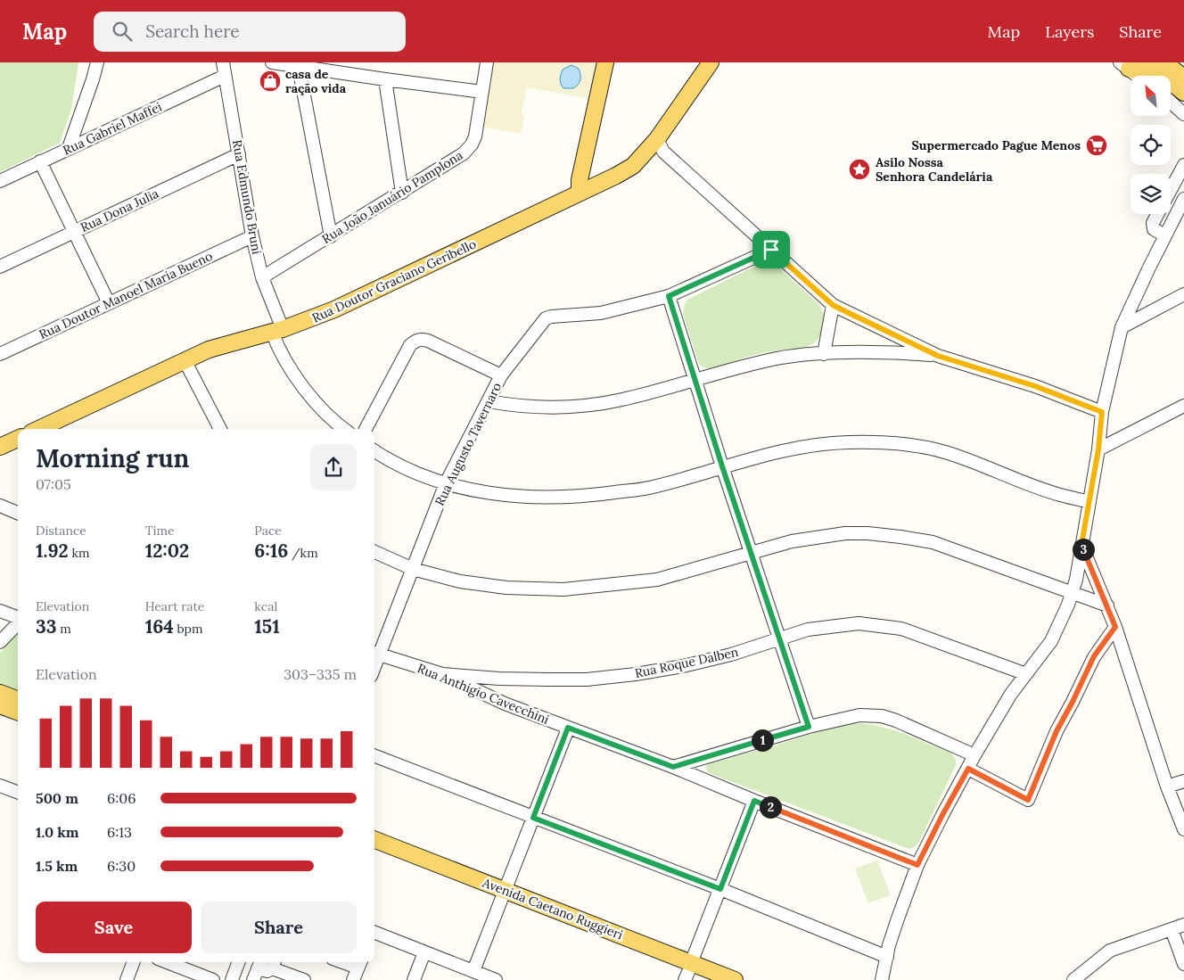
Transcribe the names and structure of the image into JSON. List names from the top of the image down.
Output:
{
  "streets": {
    "main road": ["Rua Doutor Graciano Geribello", "Avenida Caetano Ruggieri"],
    "street": [
      "Rua Gabriel Maffei",
      "Rua Edmundo Bruni",
      "Rua João Januário Pamplona",
      "Rua Dona Julia",
      "Rua Doutor Manoel Maria Bueno",
      "Rua Augusto Tavernaro",
      "Rua Roque Dalben",
      "Rua Anthigio Cavecchini"
    ]
  },
  "crossings": [
    ["Rua Gabriel Maffei", "Rua Edmundo Bruni"],
    ["Rua Edmundo Bruni", "Rua João Januário Pamplona"],
    ["Rua Edmundo Bruni", "Rua Dona Julia"],
    ["Rua Edmundo Bruni", "Rua Doutor Graciano Geribello"],
    ["Rua Edmundo Bruni", "Rua Doutor Manoel Maria Bueno"],
    ["Rua Augusto Tavernaro", "Rua Anthigio Cavecchini"],
    ["Rua Roque Dalben", "Rua Anthigio Cavecchini"]
  ],
  "places": {
    "shop": ["casa de ração vida"],
    "supermarket": ["Supermercado Pague Menos"],
    "place": ["Asilo Nossa Senhora Candelária"]
  },
  "north": "top left",
  "page": {
    "header": "Map",
    "search": "Search here",
    "nav": ["Map", "Layers", "Share"],
    "heading": ["Morning run", "07:05"],
    "stats": [
      ["Distance", "1.92 km"],
      ["Time", "12:02"],
      ["Pace", "6:16 /km"],
      ["Elevation", "33 m"],
      ["Heart rate", "164 bpm"],
      ["kcal", "151"]
    ],
    "pins": ["3", "1", "2"],
    "chart": ["Elevation", "303–335 m"],
    "list": [
      {
        "name": "500 m",
        "note": "6:06"
      },
      {
        "name": "1.0 km",
        "note": "6:13"
      },
      {
        "name": "1.5 km",
        "note": "6:30"
      }
    ],
    "buttons": ["Save", "Share"]
  }
}
